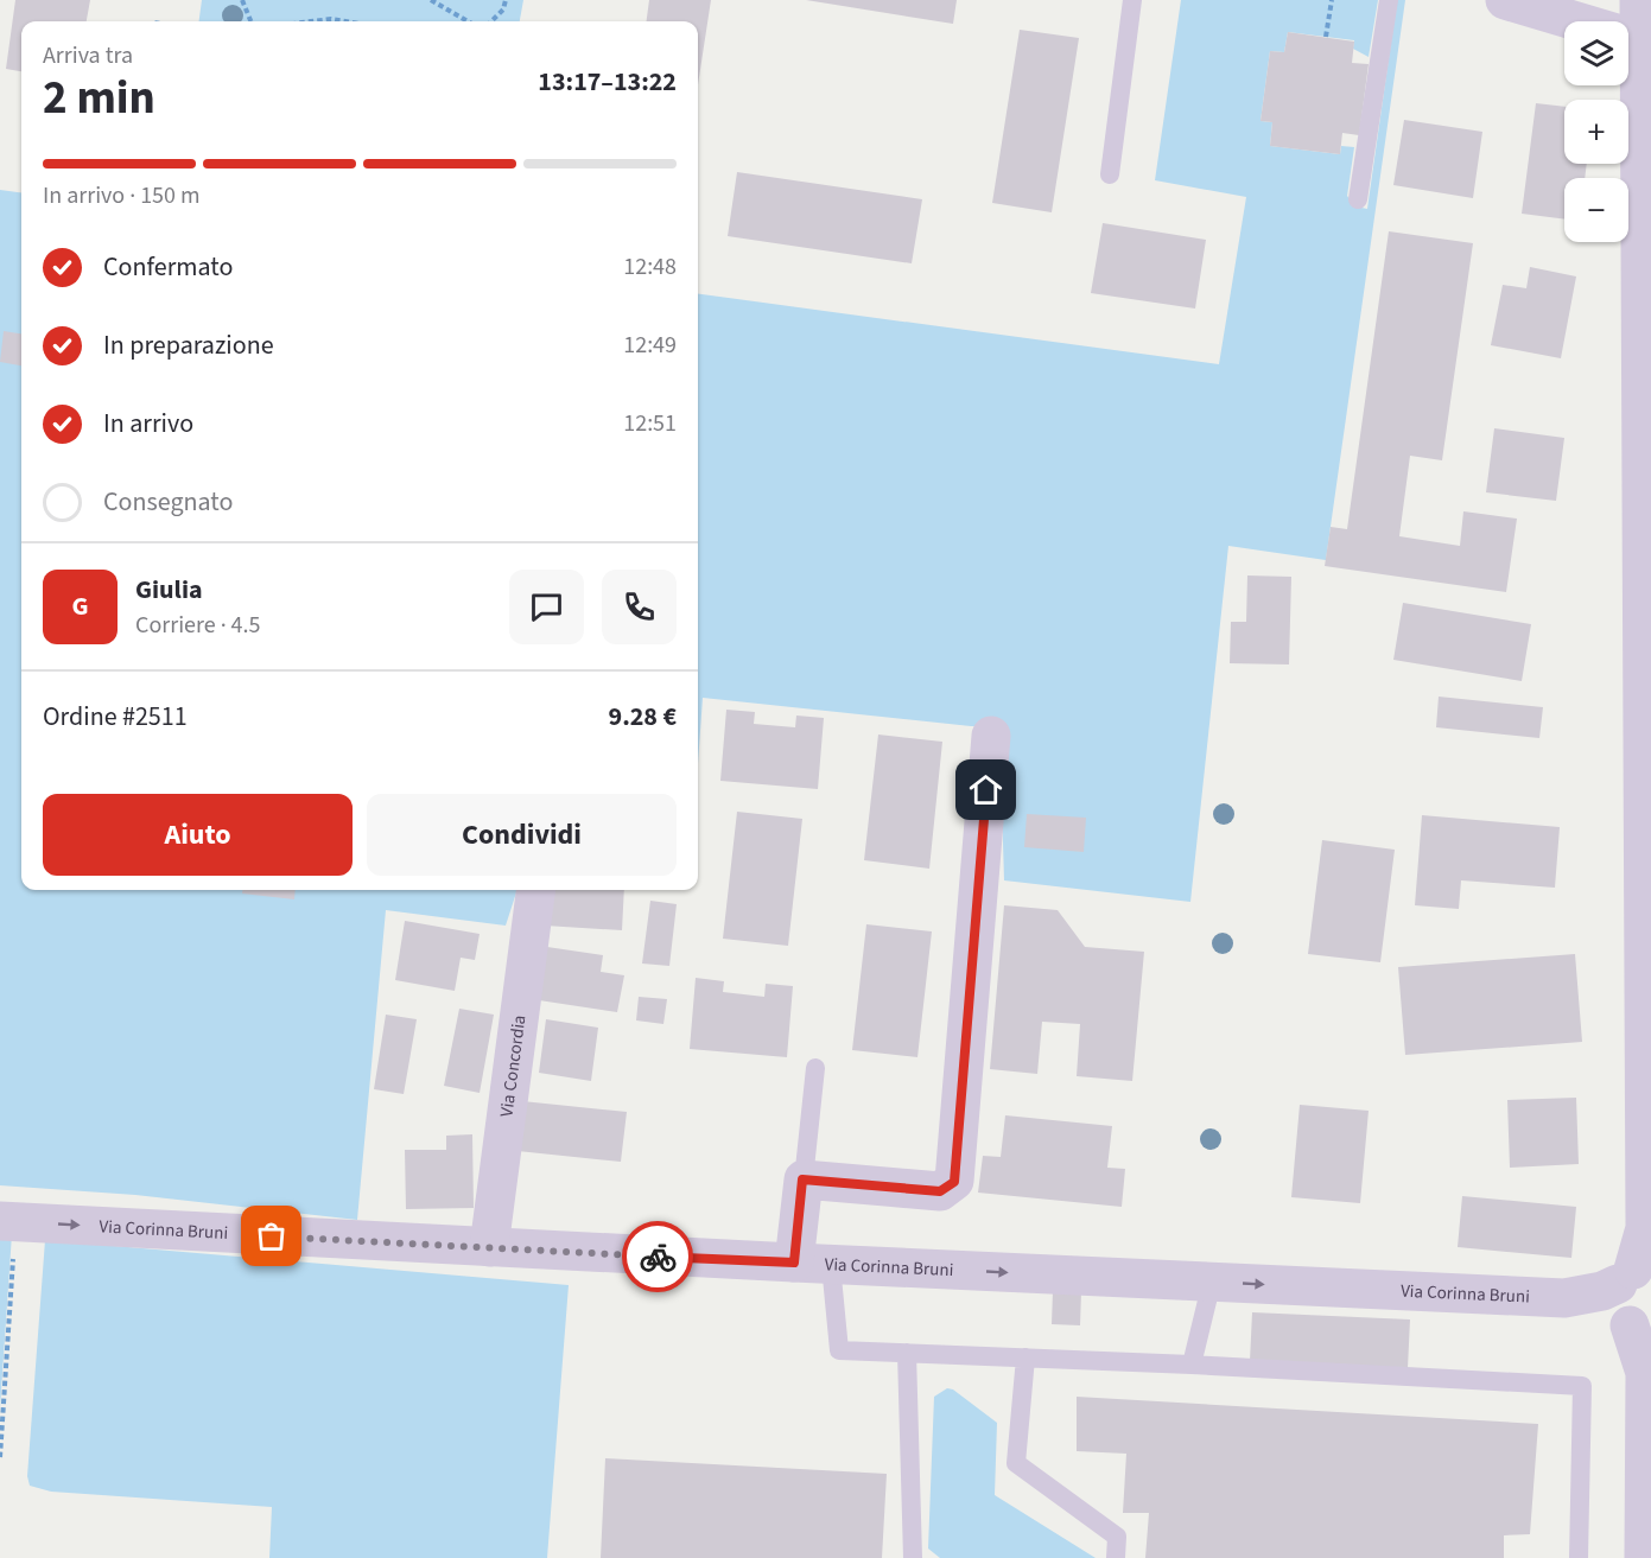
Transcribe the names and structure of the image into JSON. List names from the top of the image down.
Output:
{
  "streets": {
    "street": ["Via Concordia", "Via Corinna Bruni"]
  },
  "crossings": [
    ["Via Concordia", "Via Corinna Bruni"]
  ],
  "one_way": ["Via Corinna Bruni"],
  "page": {
    "map_buttons": ["+", "−"],
    "heading": ["2 min", "Arriva tra", "13:17–13:22"],
    "panel": [
      "Giulia",
      "Corriere · 4.5",
      "Ordine #2511",
      "9.28 €"
    ],
    "bar": "In arrivo · 150 m",
    "list": [
      ["Confermato", "12:48"],
      ["In preparazione", "12:49"],
      ["In arrivo", "12:51"],
      "Consegnato"
    ],
    "round": "G",
    "buttons": ["Aiuto", "Condividi"]
  }
}
